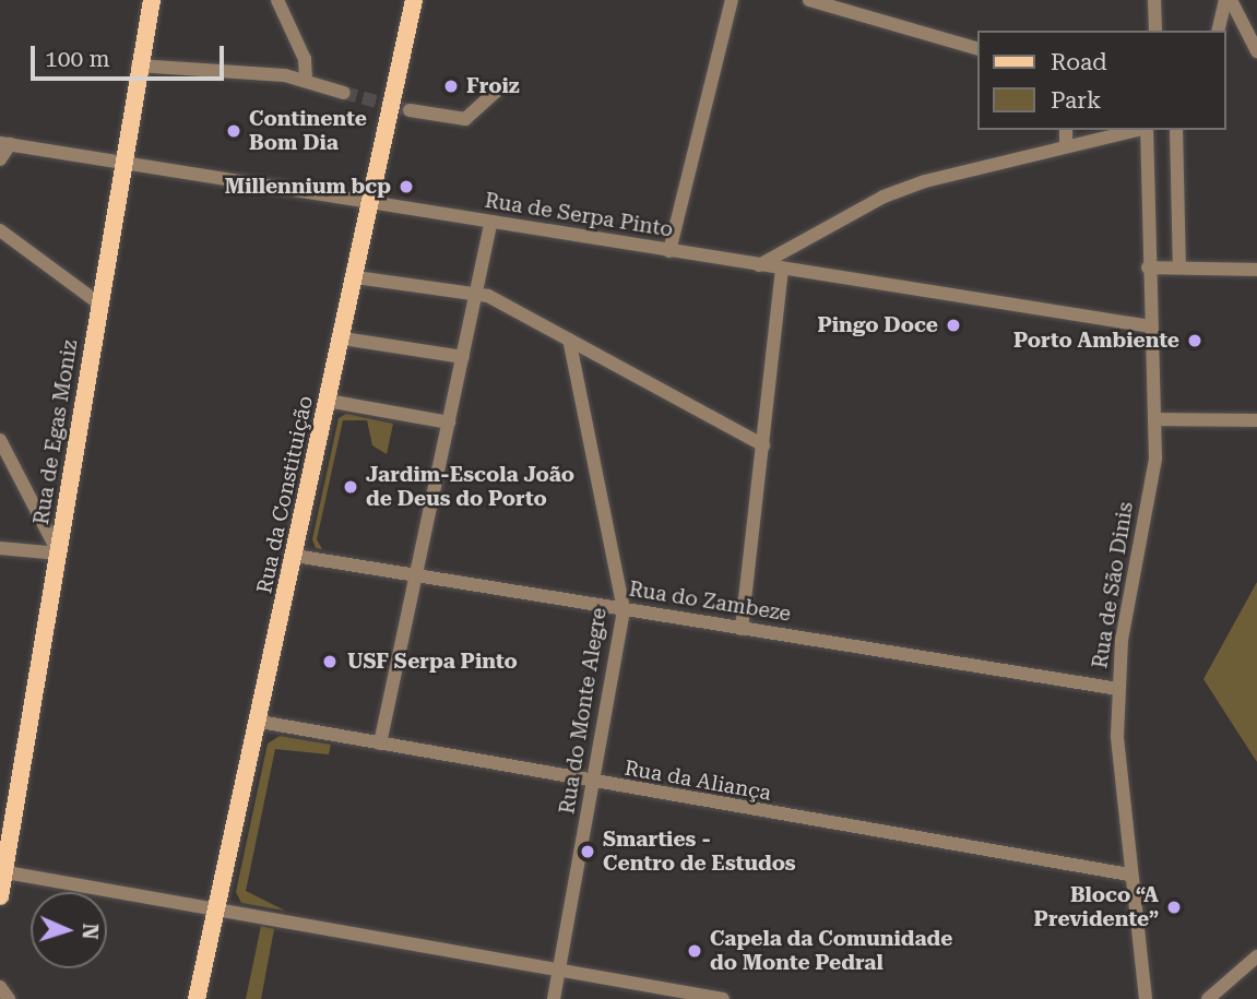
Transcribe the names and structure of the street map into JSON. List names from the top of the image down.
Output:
{
  "streets": {
    "main road": ["Rua de Egas Moniz", "Rua da Constituição"],
    "street": [
      "Rua de Serpa Pinto",
      "Rua de São Dinis",
      "Rua do Zambeze",
      "Rua do Monte Alegre",
      "Rua da Aliança"
    ]
  },
  "crossings": [
    ["Rua de Serpa Pinto", "Rua de Egas Moniz"],
    ["Rua de Serpa Pinto", "Rua da Constituição"],
    ["Rua de Serpa Pinto", "Rua de São Dinis"],
    ["Rua da Constituição", "Rua do Zambeze"],
    ["Rua da Constituição", "Rua da Aliança"],
    ["Rua de São Dinis", "Rua do Zambeze"],
    ["Rua de São Dinis", "Rua da Aliança"],
    ["Rua do Zambeze", "Rua do Monte Alegre"],
    ["Rua do Monte Alegre", "Rua da Aliança"]
  ],
  "places": [
    "Froiz",
    "Continente Bom Dia",
    "Millennium bcp",
    "Pingo Doce",
    "Porto Ambiente",
    "Jardim-Escola João de Deus do Porto",
    "USF Serpa Pinto",
    "Smarties - Centro de Estudos",
    "Bloco “A Previdente”",
    "Capela da Comunidade do Monte Pedral"
  ],
  "legend": ["Road", "Park"],
  "scale_bar": "100 m",
  "north": "right"
}
